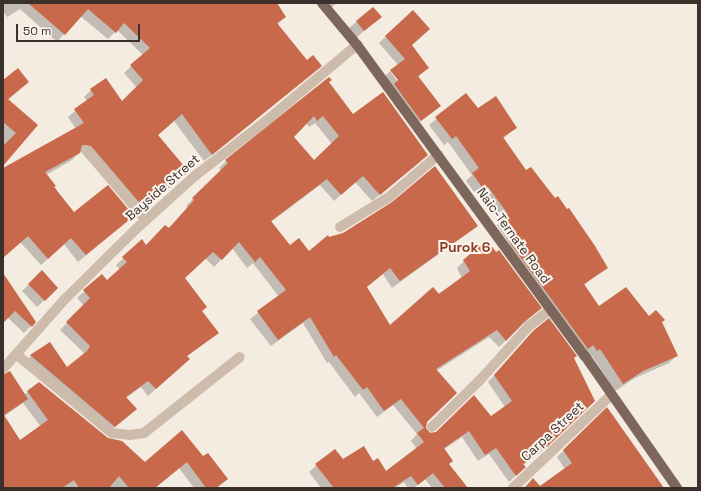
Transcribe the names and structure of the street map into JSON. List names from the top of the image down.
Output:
{
  "streets": {
    "main road": ["Naic-Ternate Road"],
    "street": ["Bayside Street", "Carpa Street"]
  },
  "crossings": [
    ["Bayside Street", "Naic-Ternate Road"],
    ["Naic-Ternate Road", "Carpa Street"]
  ],
  "districts": ["Purok 6"],
  "scale_bar": "50 m"
}
